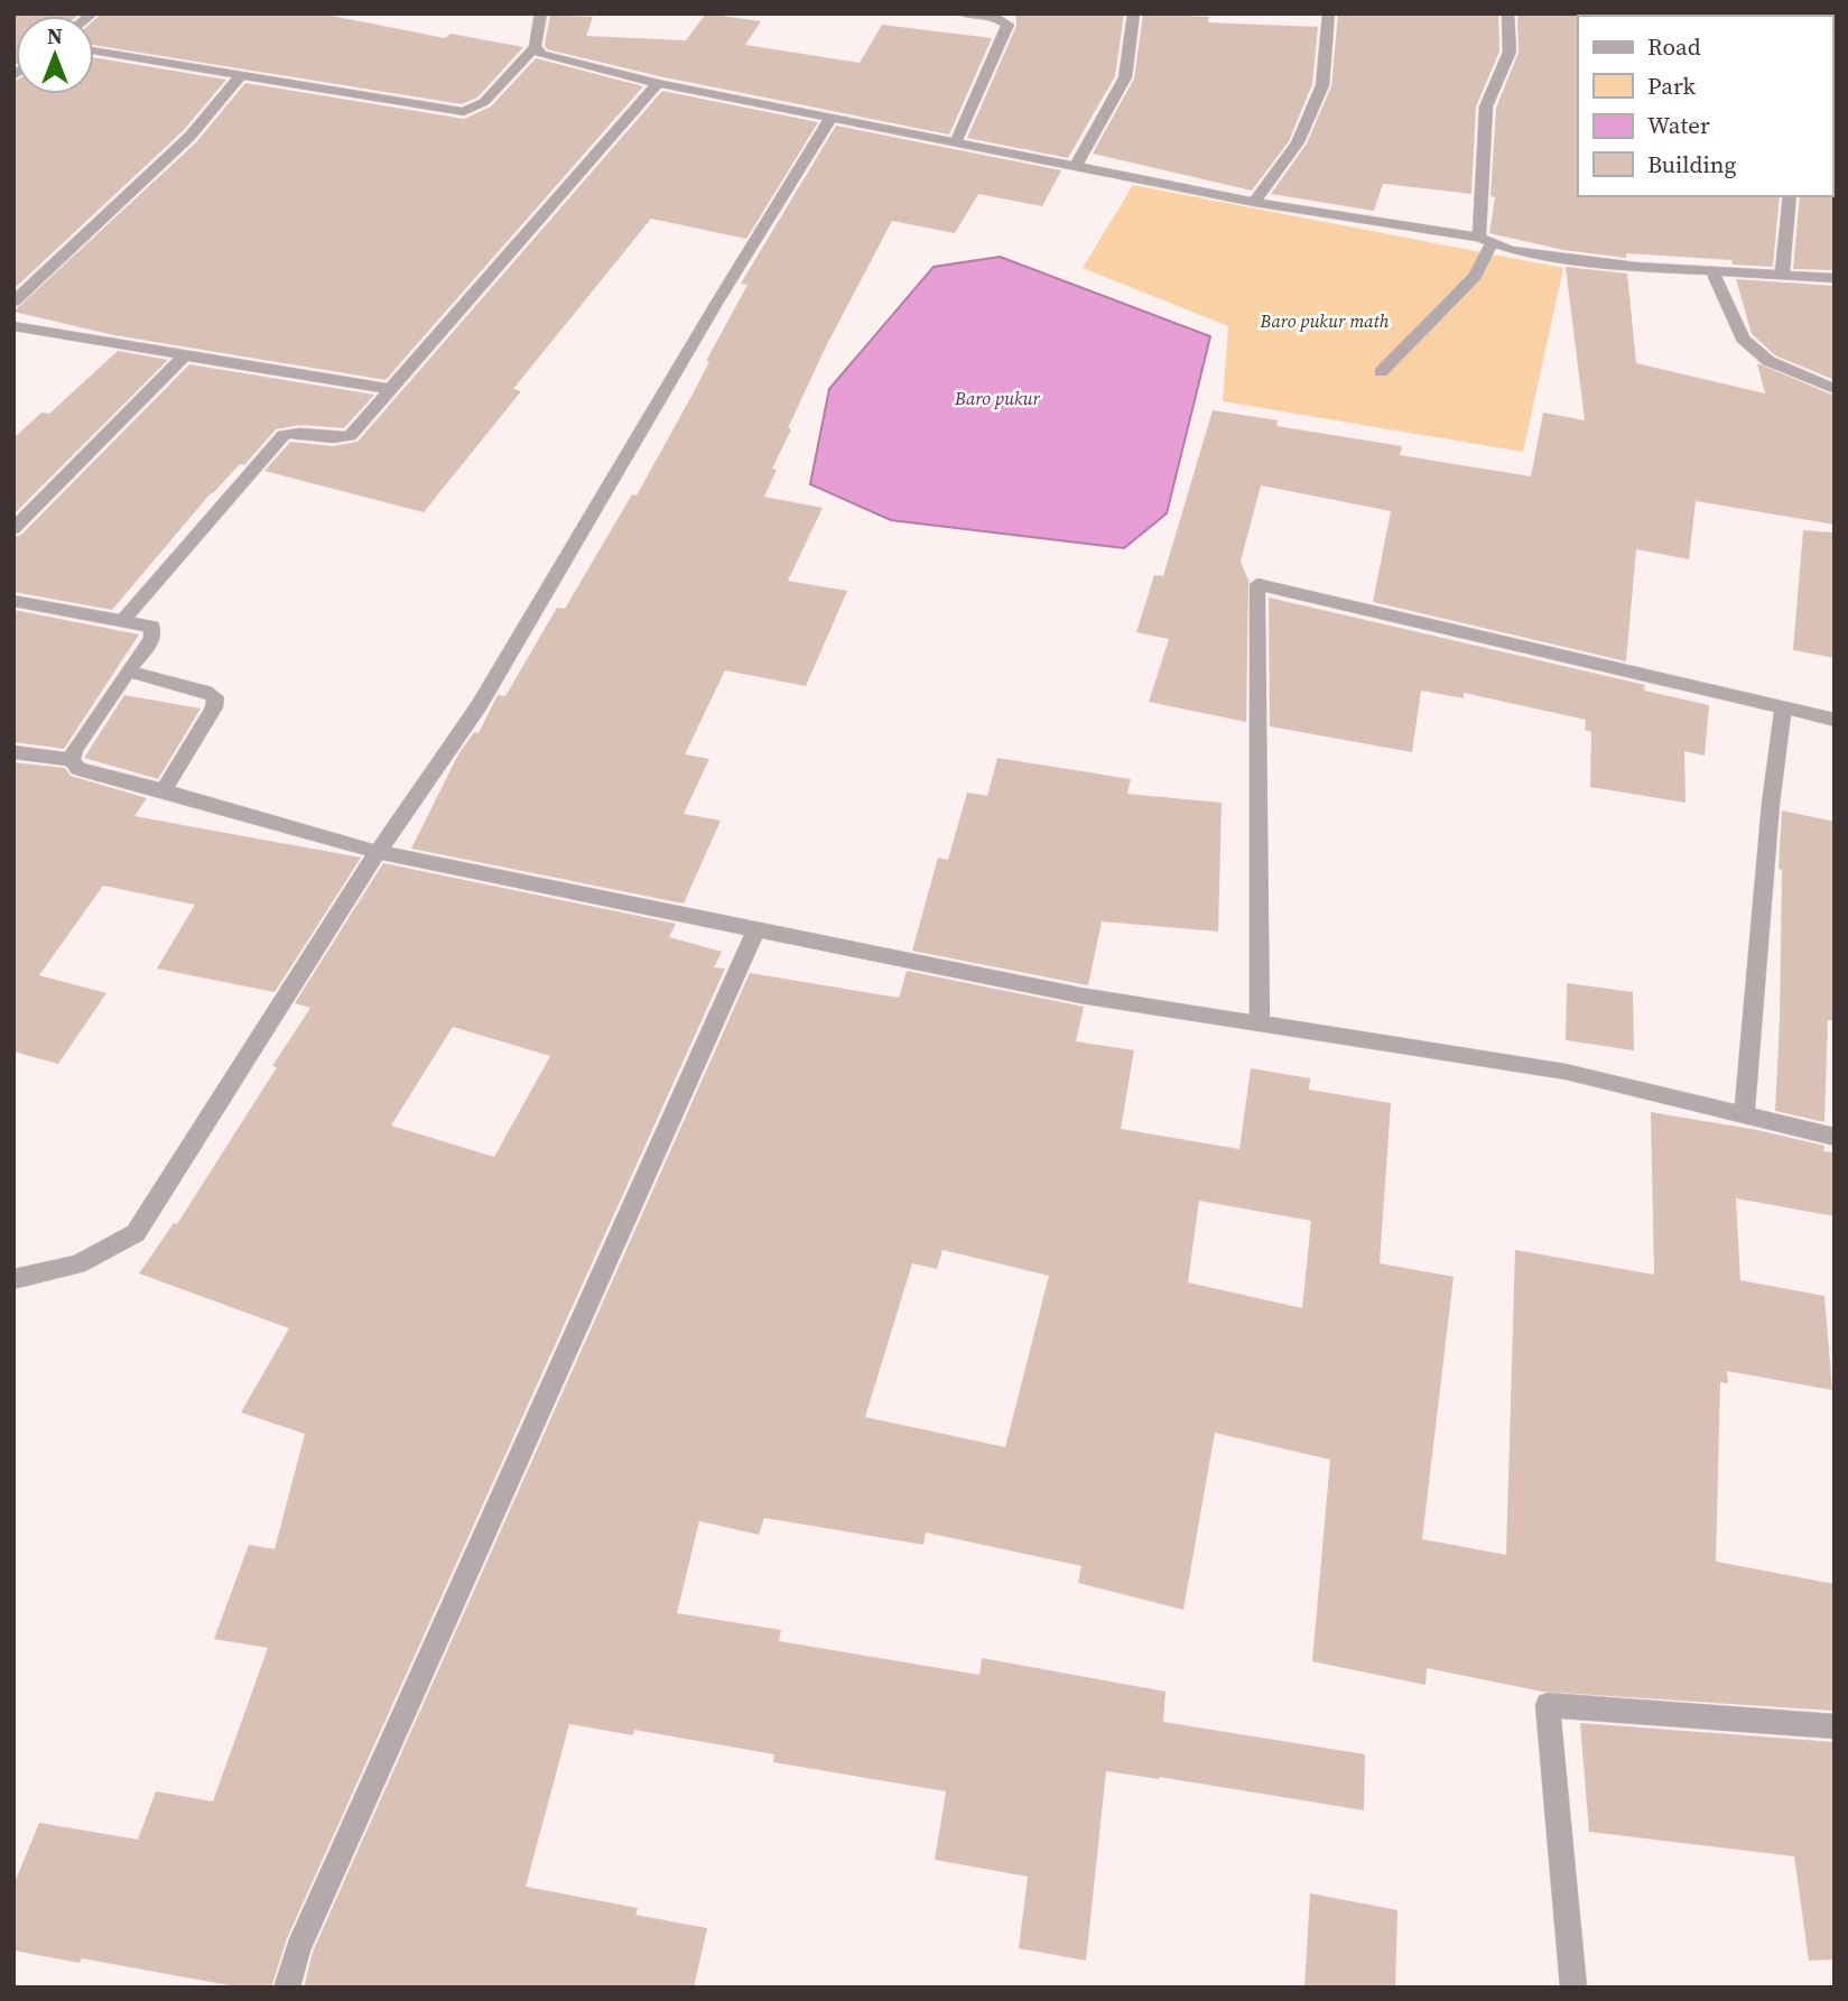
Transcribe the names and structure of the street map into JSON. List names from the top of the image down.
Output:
{
  "water": ["Baro pukur"],
  "parks": ["Baro pukur math"],
  "legend": [
    "Road",
    "Park",
    "Water",
    "Building"
  ],
  "north": "top"
}
